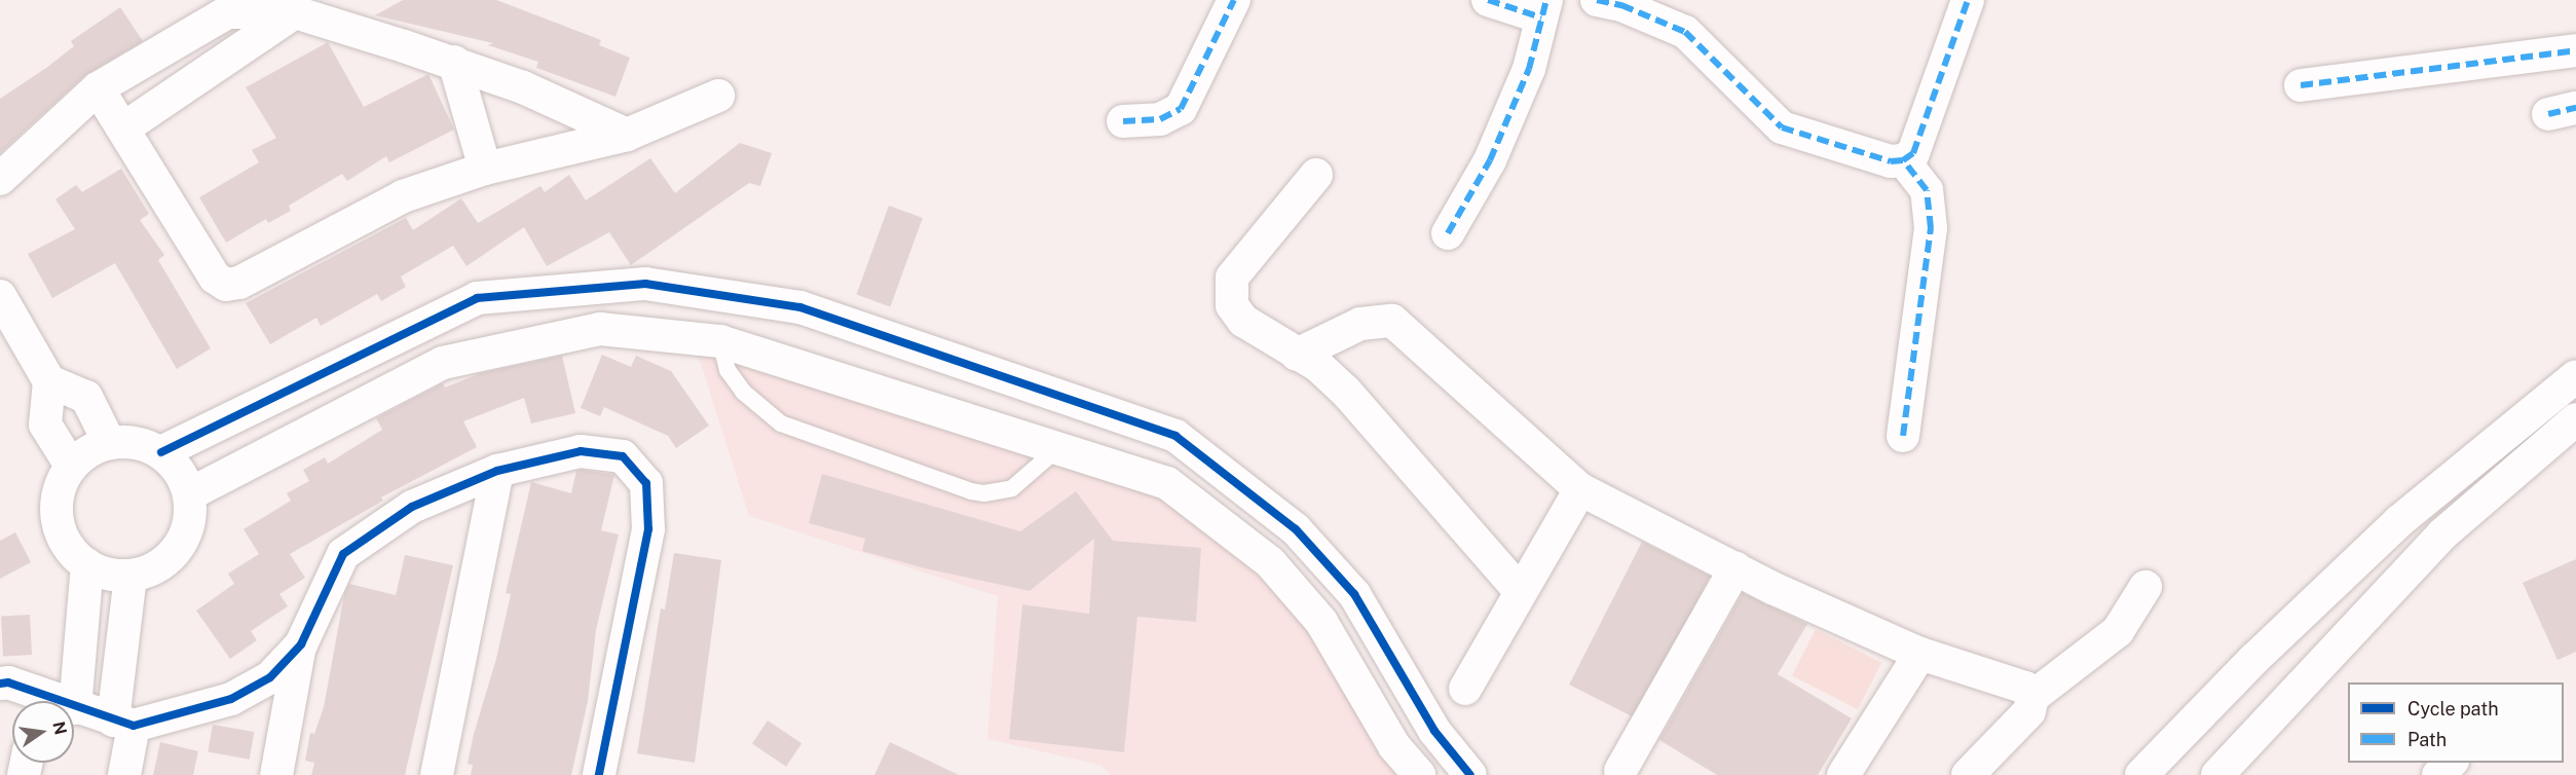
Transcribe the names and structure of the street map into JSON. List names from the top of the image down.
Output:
{
  "legend": ["Cycle path", "Path"],
  "north": "right"
}
